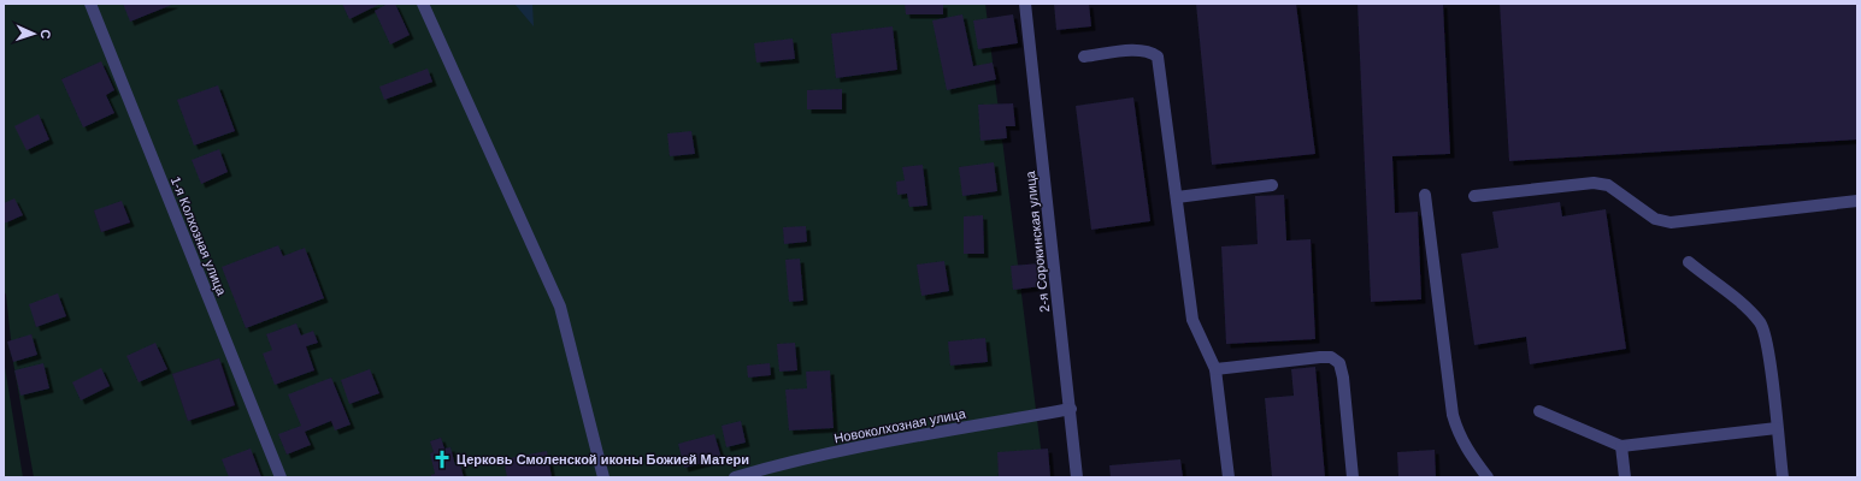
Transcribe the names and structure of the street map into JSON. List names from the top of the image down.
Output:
{
  "streets": {
    "street": ["1-я Колхозная улица", "2-я Сорокинская улица", "Новоколхозная улица"]
  },
  "crossings": [
    ["2-я Сорокинская улица", "Новоколхозная улица"]
  ],
  "places": {
    "church": ["Церковь Смоленской иконы Божией Матери"]
  },
  "north": "right"
}
